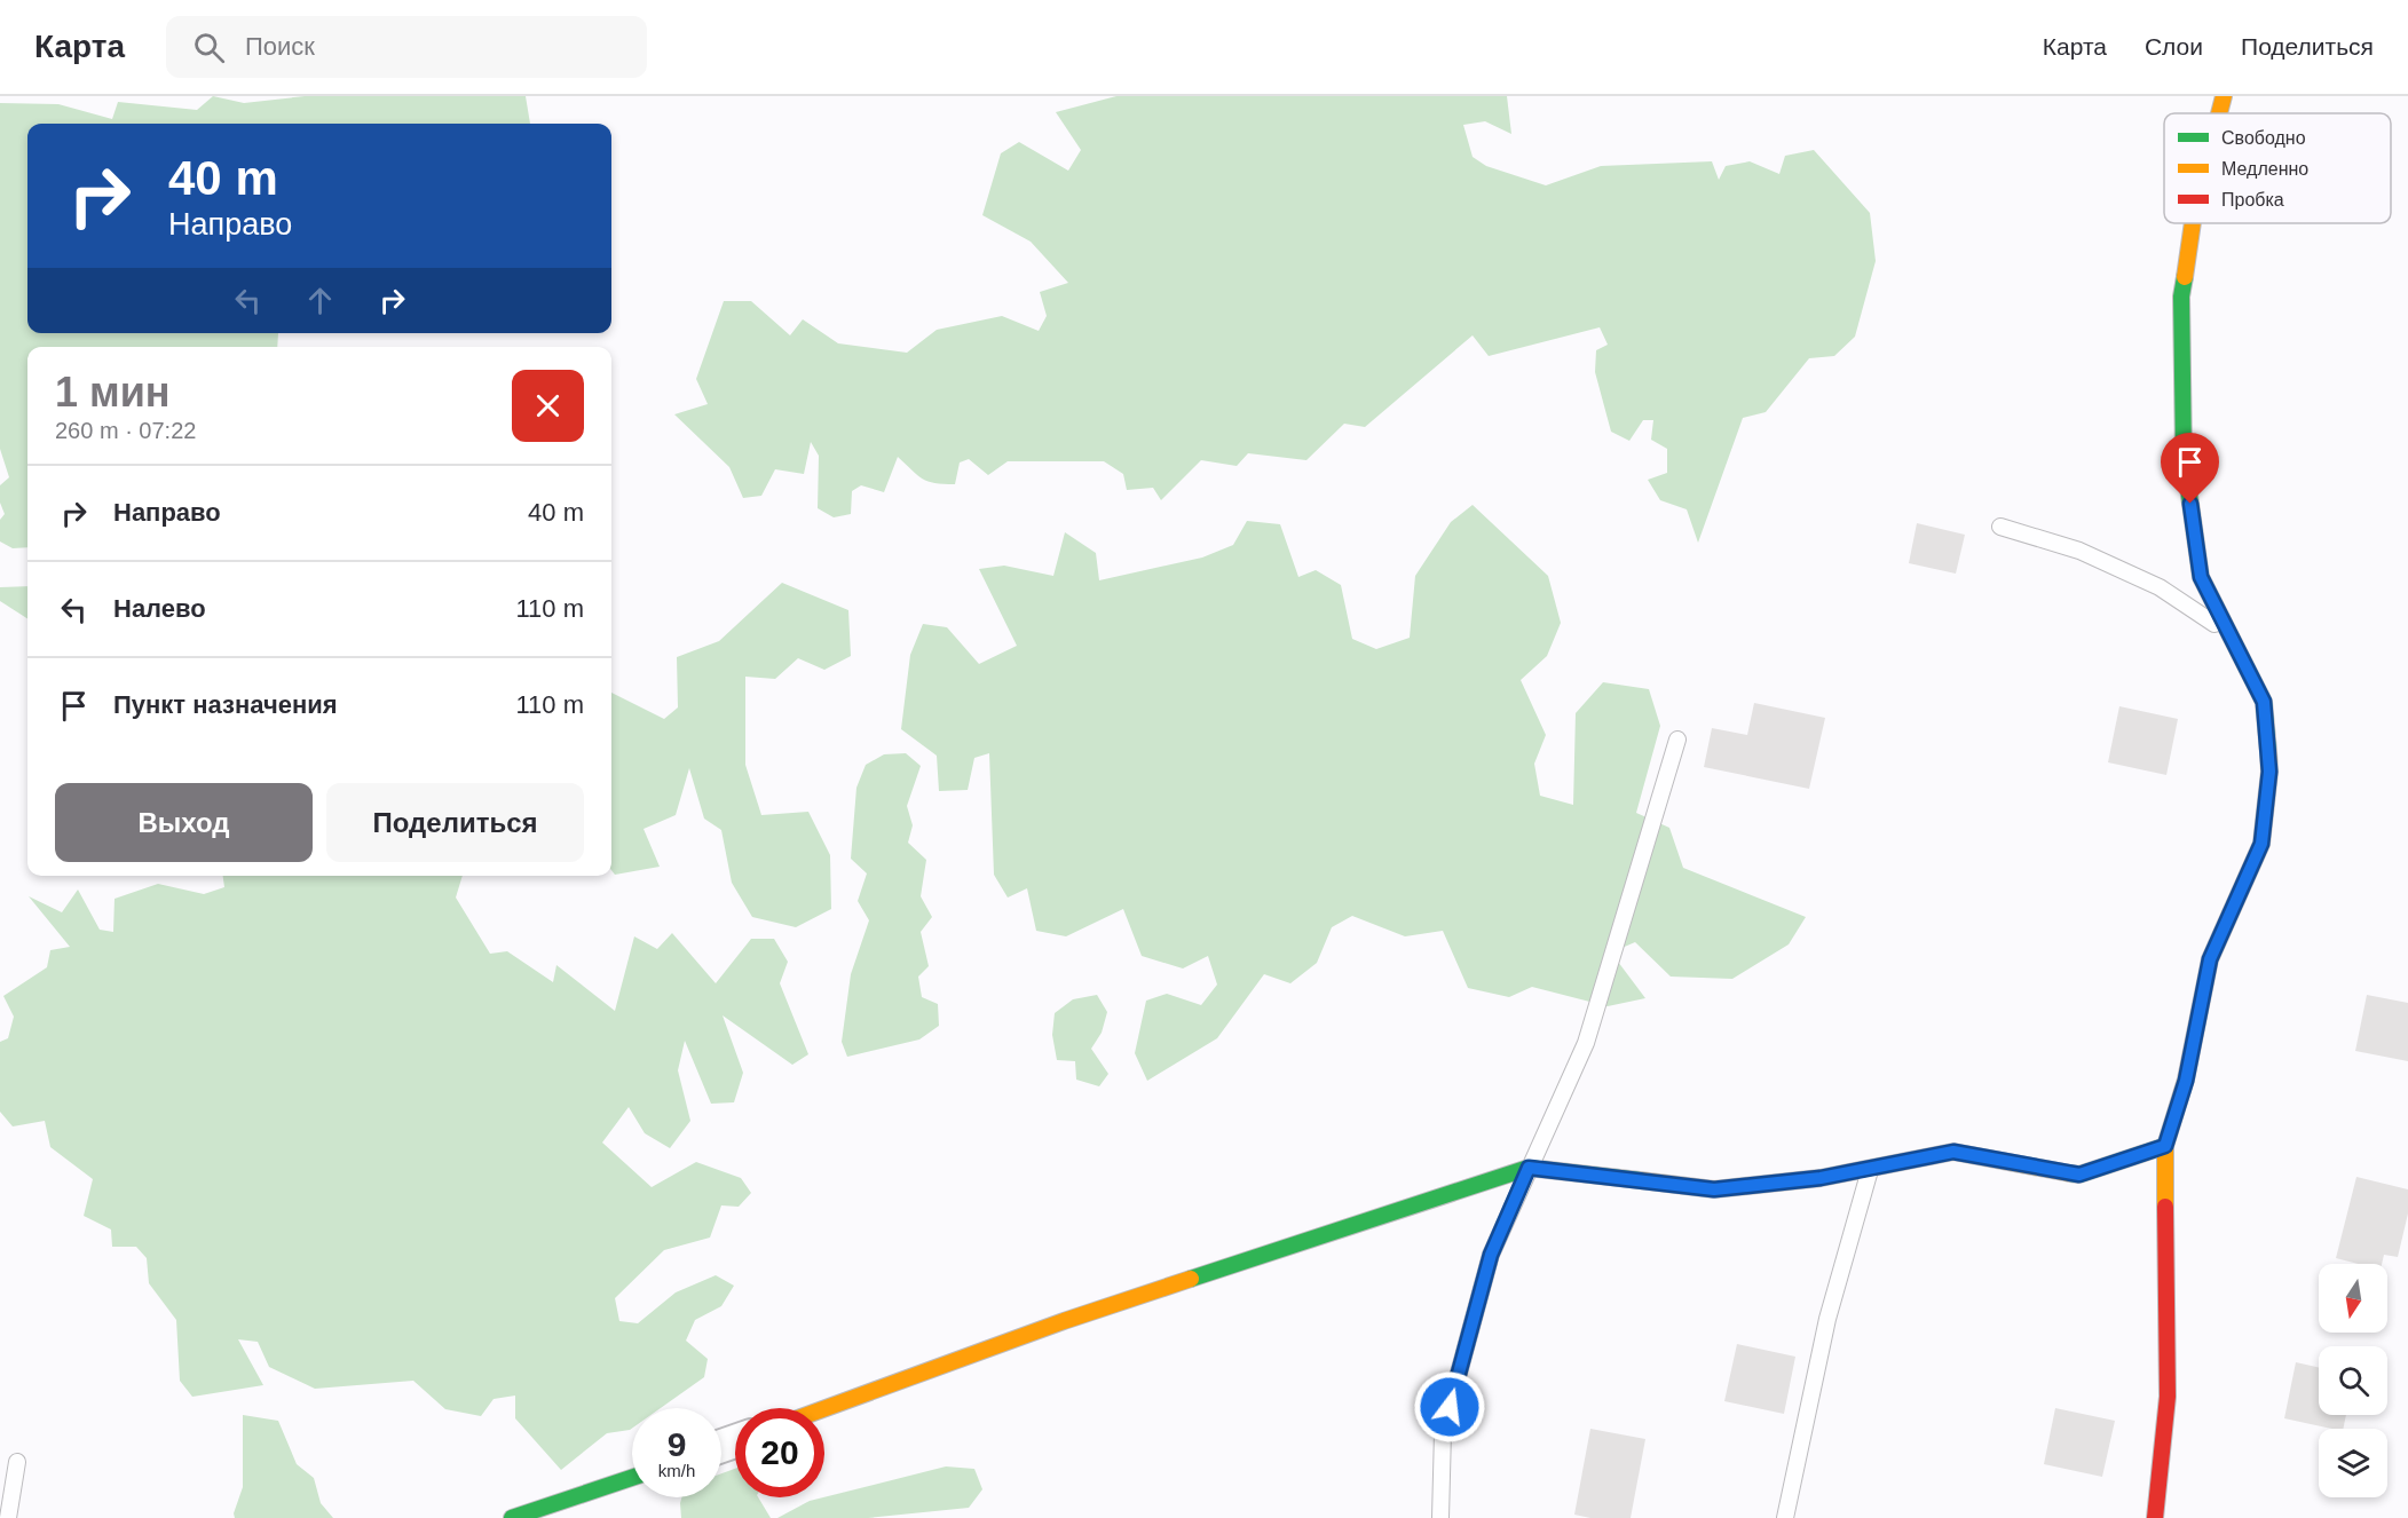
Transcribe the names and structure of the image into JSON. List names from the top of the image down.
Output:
{
  "legend": ["Свободно", "Медленно", "Пробка"],
  "north": "bottom",
  "page": {
    "header": "Карта",
    "search": "Поиск",
    "nav": ["Карта", "Слои", "Поделиться"],
    "turn": ["40 m", "Направо"],
    "heading": ["1 мин", "260 m · 07:22"],
    "list": [
      {
        "name": "Направо",
        "value": "40 m"
      },
      {
        "name": "Налево",
        "value": "110 m"
      },
      {
        "name": "Пункт назначения",
        "value": "110 m"
      }
    ],
    "buttons": ["Выход", "Поделиться"],
    "speed": "9 km/h",
    "limit": "20"
  }
}
